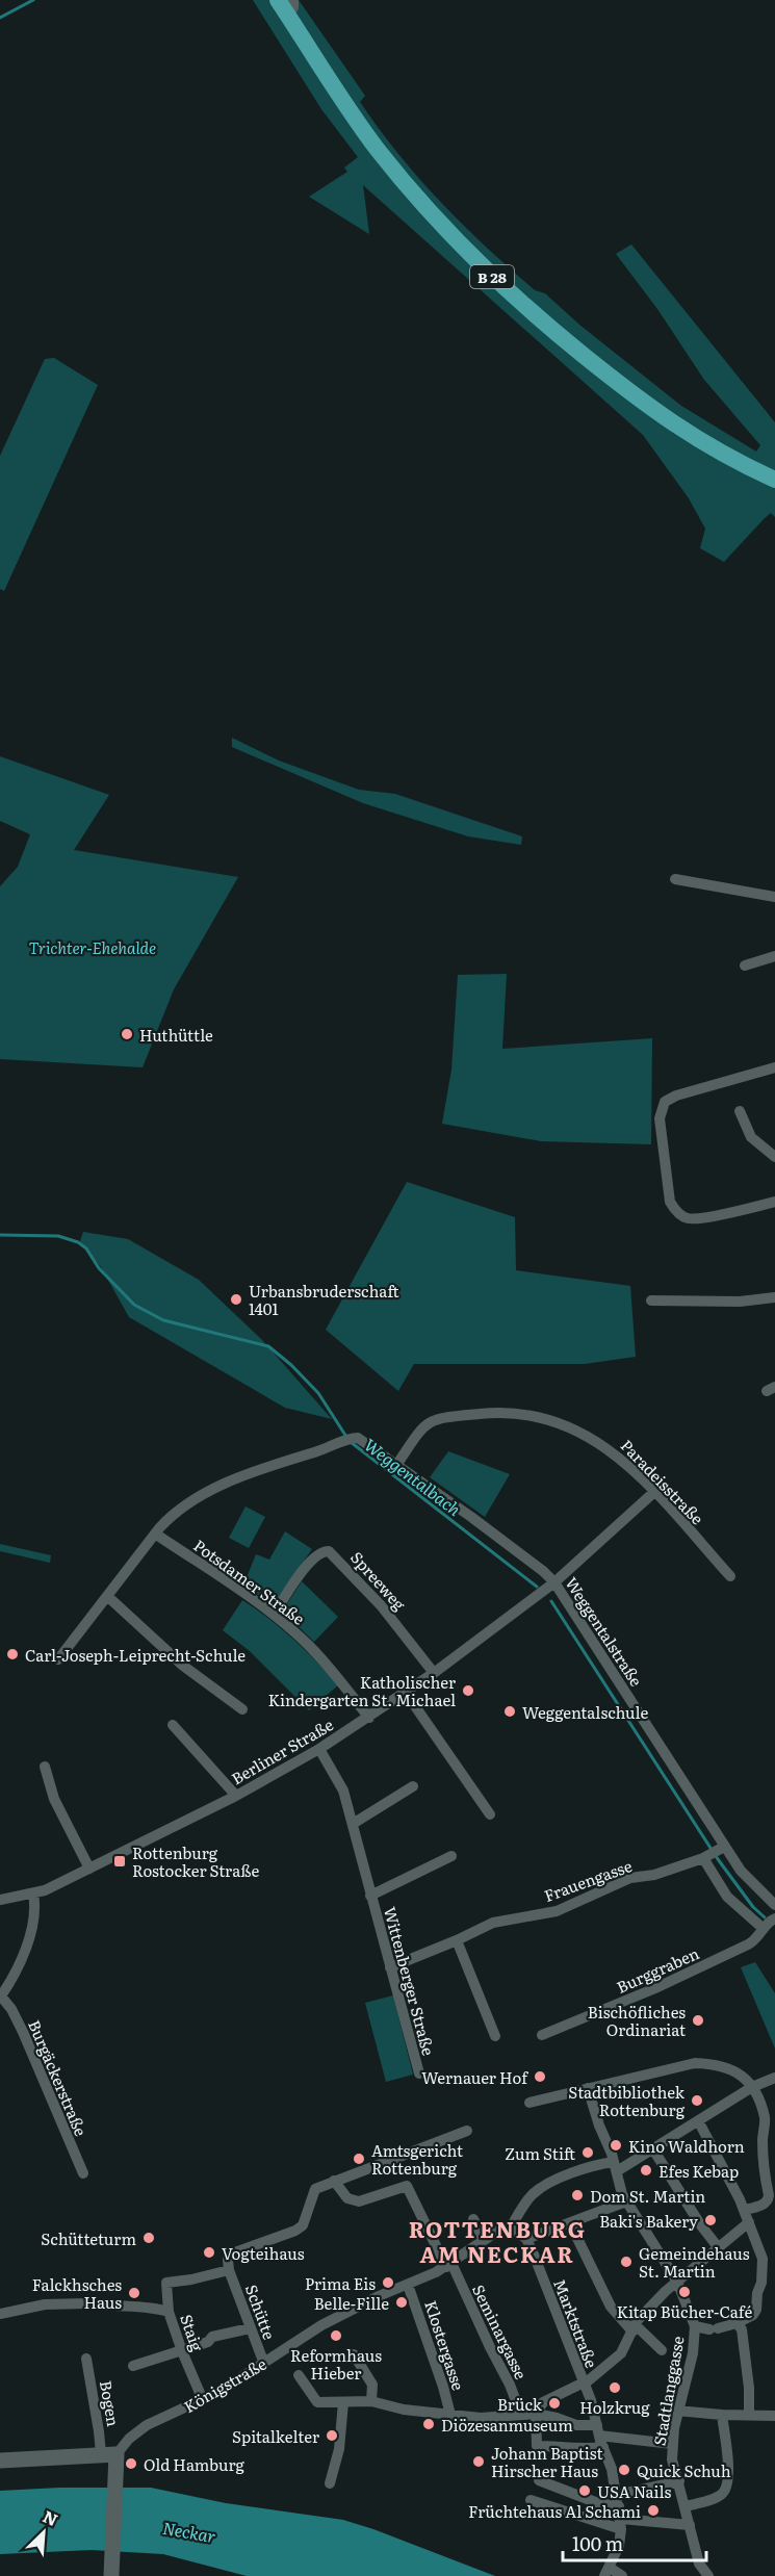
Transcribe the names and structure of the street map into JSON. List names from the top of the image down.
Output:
{
  "streets": {
    "main road": ["B 28"],
    "street": [
      "Paradeisstraße",
      "Spreeweg",
      "Potsdamer Straße",
      "Weggentalstraße",
      "Berliner Straße",
      "Frauengasse",
      "Burggraben",
      "Wittenberger Straße",
      "Burgäckerstraße",
      "Schütte",
      "Marktstraße",
      "Seminargasse",
      "Staig",
      "Klostergasse",
      "Königstraße",
      "Stadtlanggasse",
      "Bogen"
    ]
  },
  "crossings": [
    ["Paradeisstraße", "Weggentalstraße"],
    ["Paradeisstraße", "Berliner Straße"],
    ["Spreeweg", "Potsdamer Straße"],
    ["Spreeweg", "Berliner Straße"],
    ["Potsdamer Straße", "Weggentalstraße"],
    ["Potsdamer Straße", "Berliner Straße"],
    ["Weggentalstraße", "Berliner Straße"],
    ["Weggentalstraße", "Frauengasse"],
    ["Weggentalstraße", "Burggraben"],
    ["Berliner Straße", "Wittenberger Straße"],
    ["Frauengasse", "Wittenberger Straße"],
    ["Schütte", "Staig"],
    ["Schütte", "Königstraße"],
    ["Seminargasse", "Königstraße"],
    ["Staig", "Königstraße"],
    ["Klostergasse", "Königstraße"],
    ["Königstraße", "Bogen"]
  ],
  "districts": ["ROTTENBURG AM NECKAR"],
  "water": ["Weggentalbach", "Neckar"],
  "parks": ["Trichter-Ehehalde"],
  "places": {
    "other": [
      "Huthüttle",
      "Urbansbruderschaft 1401",
      "Carl-Joseph-Leiprecht-Schule",
      "Katholischer Kindergarten St. Michael",
      "Weggentalschule",
      "Bischöfliches Ordinariat",
      "Wernauer Hof",
      "Stadtbibliothek Rottenburg",
      "Kino Waldhorn",
      "Zum Stift",
      "Amtsgericht Rottenburg",
      "Efes Kebap",
      "Dom St. Martin",
      "Baki's Bakery",
      "Schütteturm",
      "Vogteihaus",
      "Gemeindehaus St. Martin",
      "Prima Eis",
      "Kitap Bücher-Café",
      "Falckhsches Haus",
      "Belle-Fille",
      "Reformhaus Hieber",
      "Holzkrug",
      "Brück",
      "Diözesanmuseum",
      "Spitalkelter",
      "Johann Baptist Hirscher Haus",
      "Old Hamburg",
      "Quick Schuh",
      "USA Nails",
      "Früchtehaus Al Schami"
    ],
    "transit": ["Rottenburg Rostocker Straße"]
  },
  "scale_bar": "100 m",
  "north": "top right"
}
